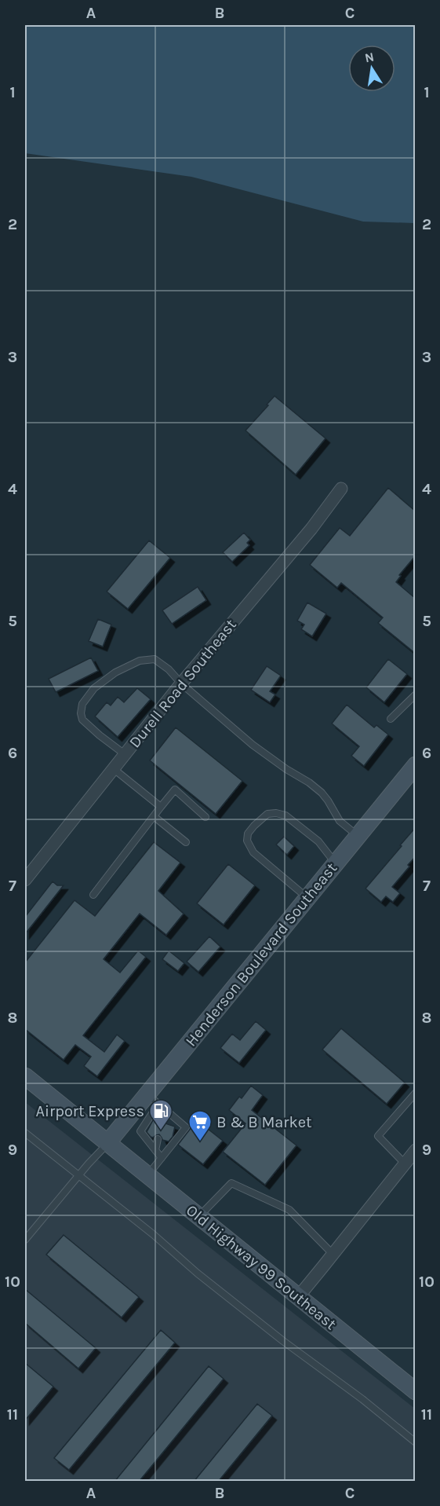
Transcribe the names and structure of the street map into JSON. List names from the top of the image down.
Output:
{
  "streets": {
    "main road": ["Henderson Boulevard Southeast", "Old Highway 99 Southeast"],
    "street": ["Durell Road Southeast"]
  },
  "crossings": [
    ["Henderson Boulevard Southeast", "Old Highway 99 Southeast"]
  ],
  "places": {
    "fuel station": ["Airport Express"],
    "supermarket": ["B & B Market"]
  },
  "north": "top",
  "grid": {
    "columns": ["A", "B", "C"],
    "rows": [
      "1",
      "2",
      "3",
      "4",
      "5",
      "6",
      "7",
      "8",
      "9",
      "10",
      "11"
    ]
  }
}
